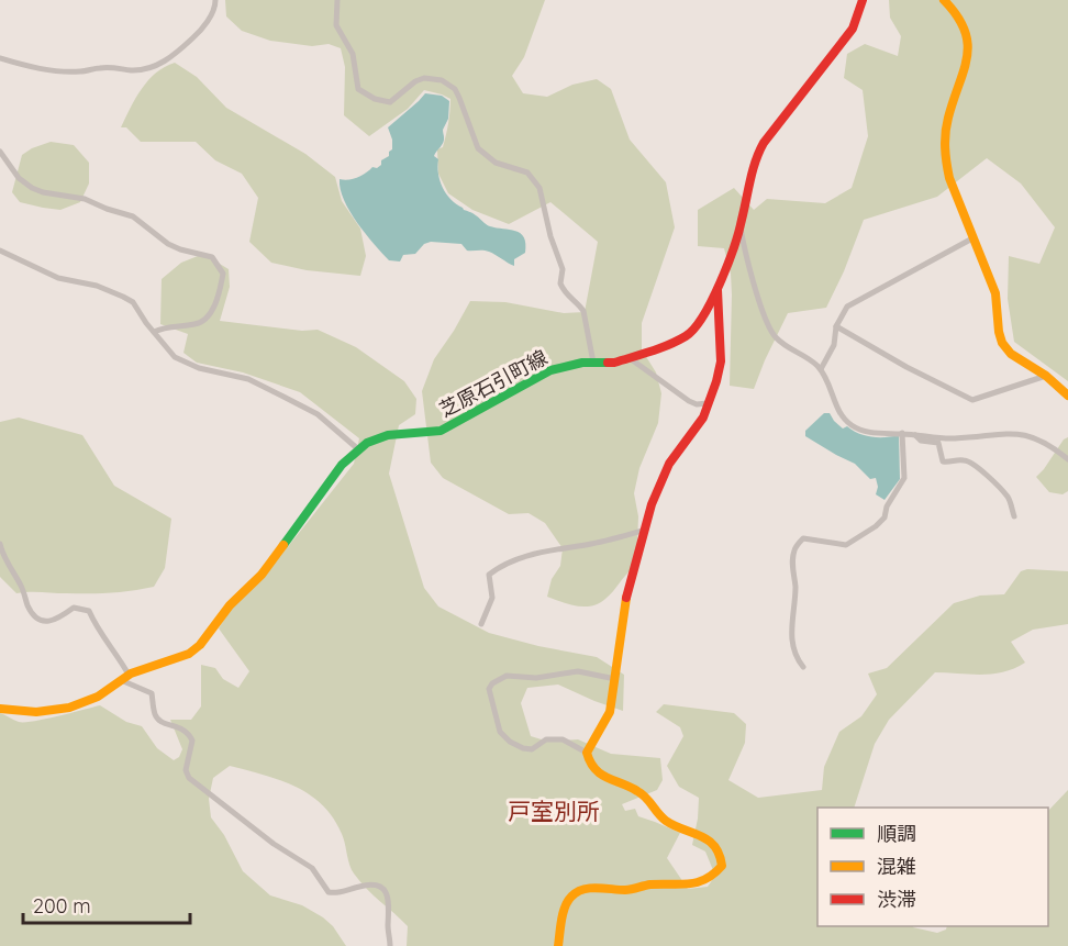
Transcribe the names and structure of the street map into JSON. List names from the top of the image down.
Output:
{
  "streets": {
    "street": ["芝原石引町線"]
  },
  "districts": ["戸室別所"],
  "legend": ["順調", "混雑", "渋滞"],
  "scale_bar": "200 m"
}
